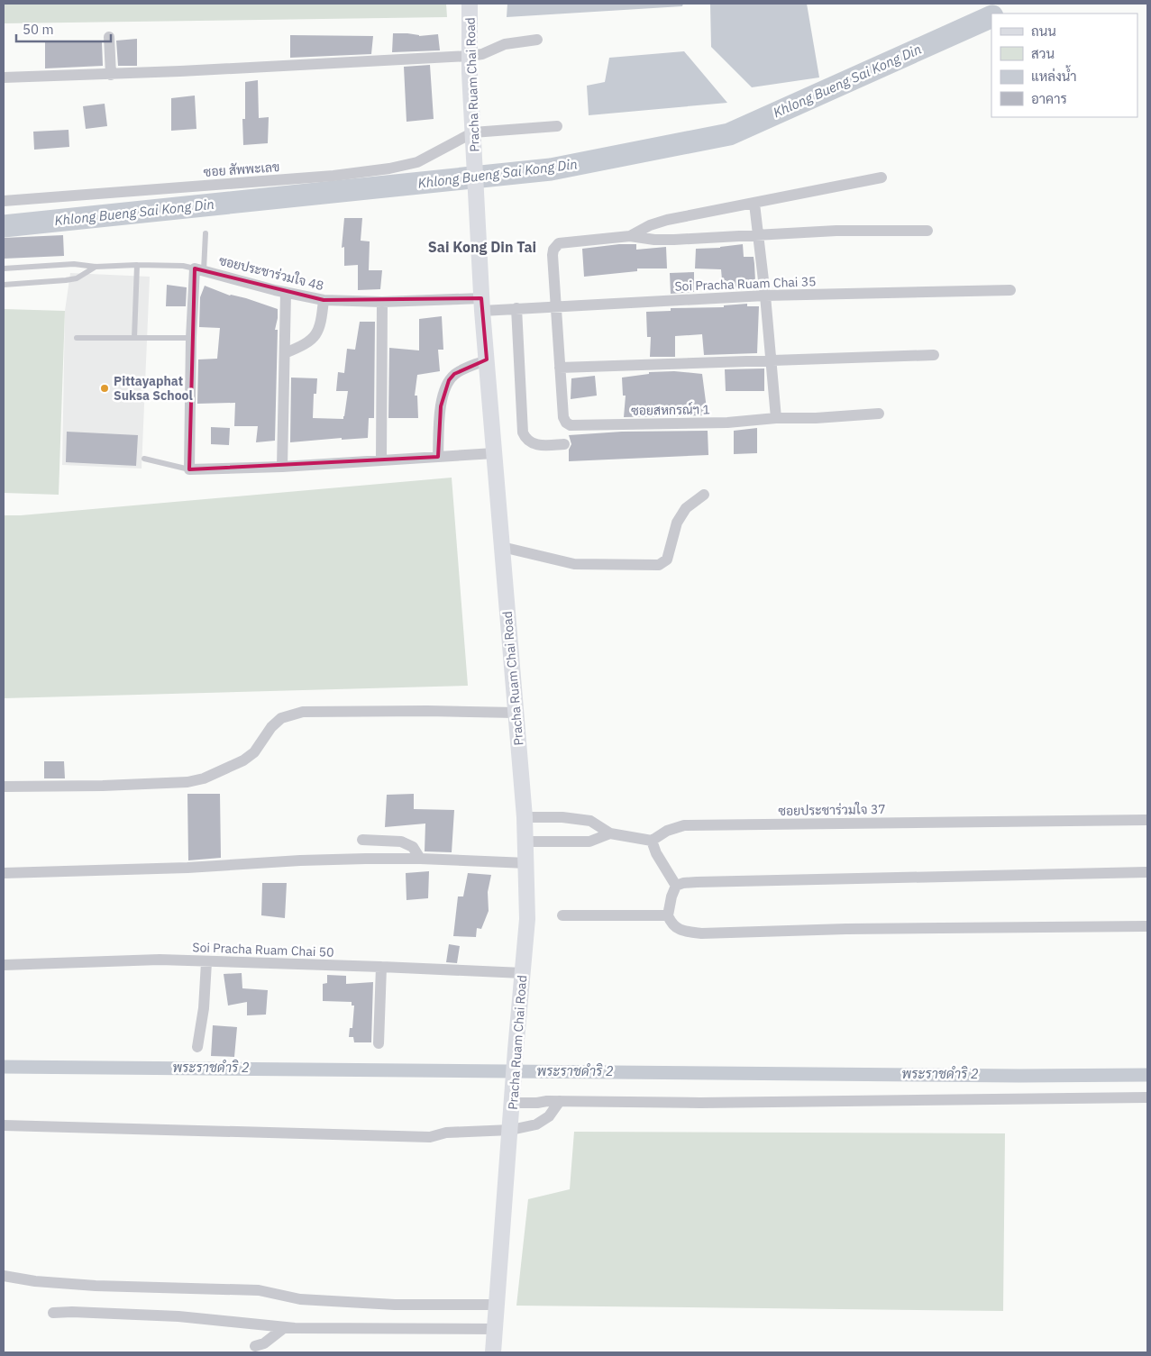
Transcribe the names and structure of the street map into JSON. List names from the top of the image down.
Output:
{
  "streets": {
    "main road": ["Pracha Ruam Chai Road"],
    "street": [
      "ซอย สัพพะเลข",
      "ซอยประชาร่วมใจ 48",
      "Soi Pracha Ruam Chai 35",
      "ซอยสหกรณ์ฯ 1",
      "ซอยประชาร่วมใจ 37",
      "Soi Pracha Ruam Chai 50"
    ]
  },
  "crossings": [
    ["Pracha Ruam Chai Road", "ซอย สัพพะเลข"],
    ["Pracha Ruam Chai Road", "ซอยประชาร่วมใจ 48"],
    ["Pracha Ruam Chai Road", "Soi Pracha Ruam Chai 35"],
    ["Pracha Ruam Chai Road", "Soi Pracha Ruam Chai 50"],
    ["ซอยประชาร่วมใจ 48", "Soi Pracha Ruam Chai 35"]
  ],
  "districts": ["Sai Kong Din Tai"],
  "water": ["Khlong Bueng Sai Kong Din", "พระราชดำริ 2"],
  "places": ["Pittayaphat Suksa School"],
  "legend": [
    "ถนน",
    "สวน",
    "แหล่งน้ำ",
    "อาคาร"
  ],
  "scale_bar": "50 m"
}
